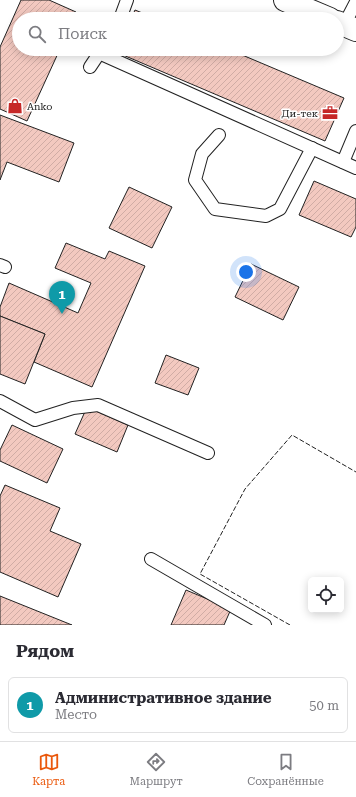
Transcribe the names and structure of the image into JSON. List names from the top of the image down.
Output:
{
  "places": {
    "shop": ["Anko"],
    "office": ["Ди-тек"]
  },
  "page": {
    "search": "Поиск",
    "pins": "1",
    "heading": "Рядом",
    "list": [
      {
        "mark": "1",
        "name": "Административное здание",
        "note": "Место",
        "value": "50 m"
      }
    ],
    "nav": ["Карта", "Маршрут", "Сохранённые"]
  }
}
